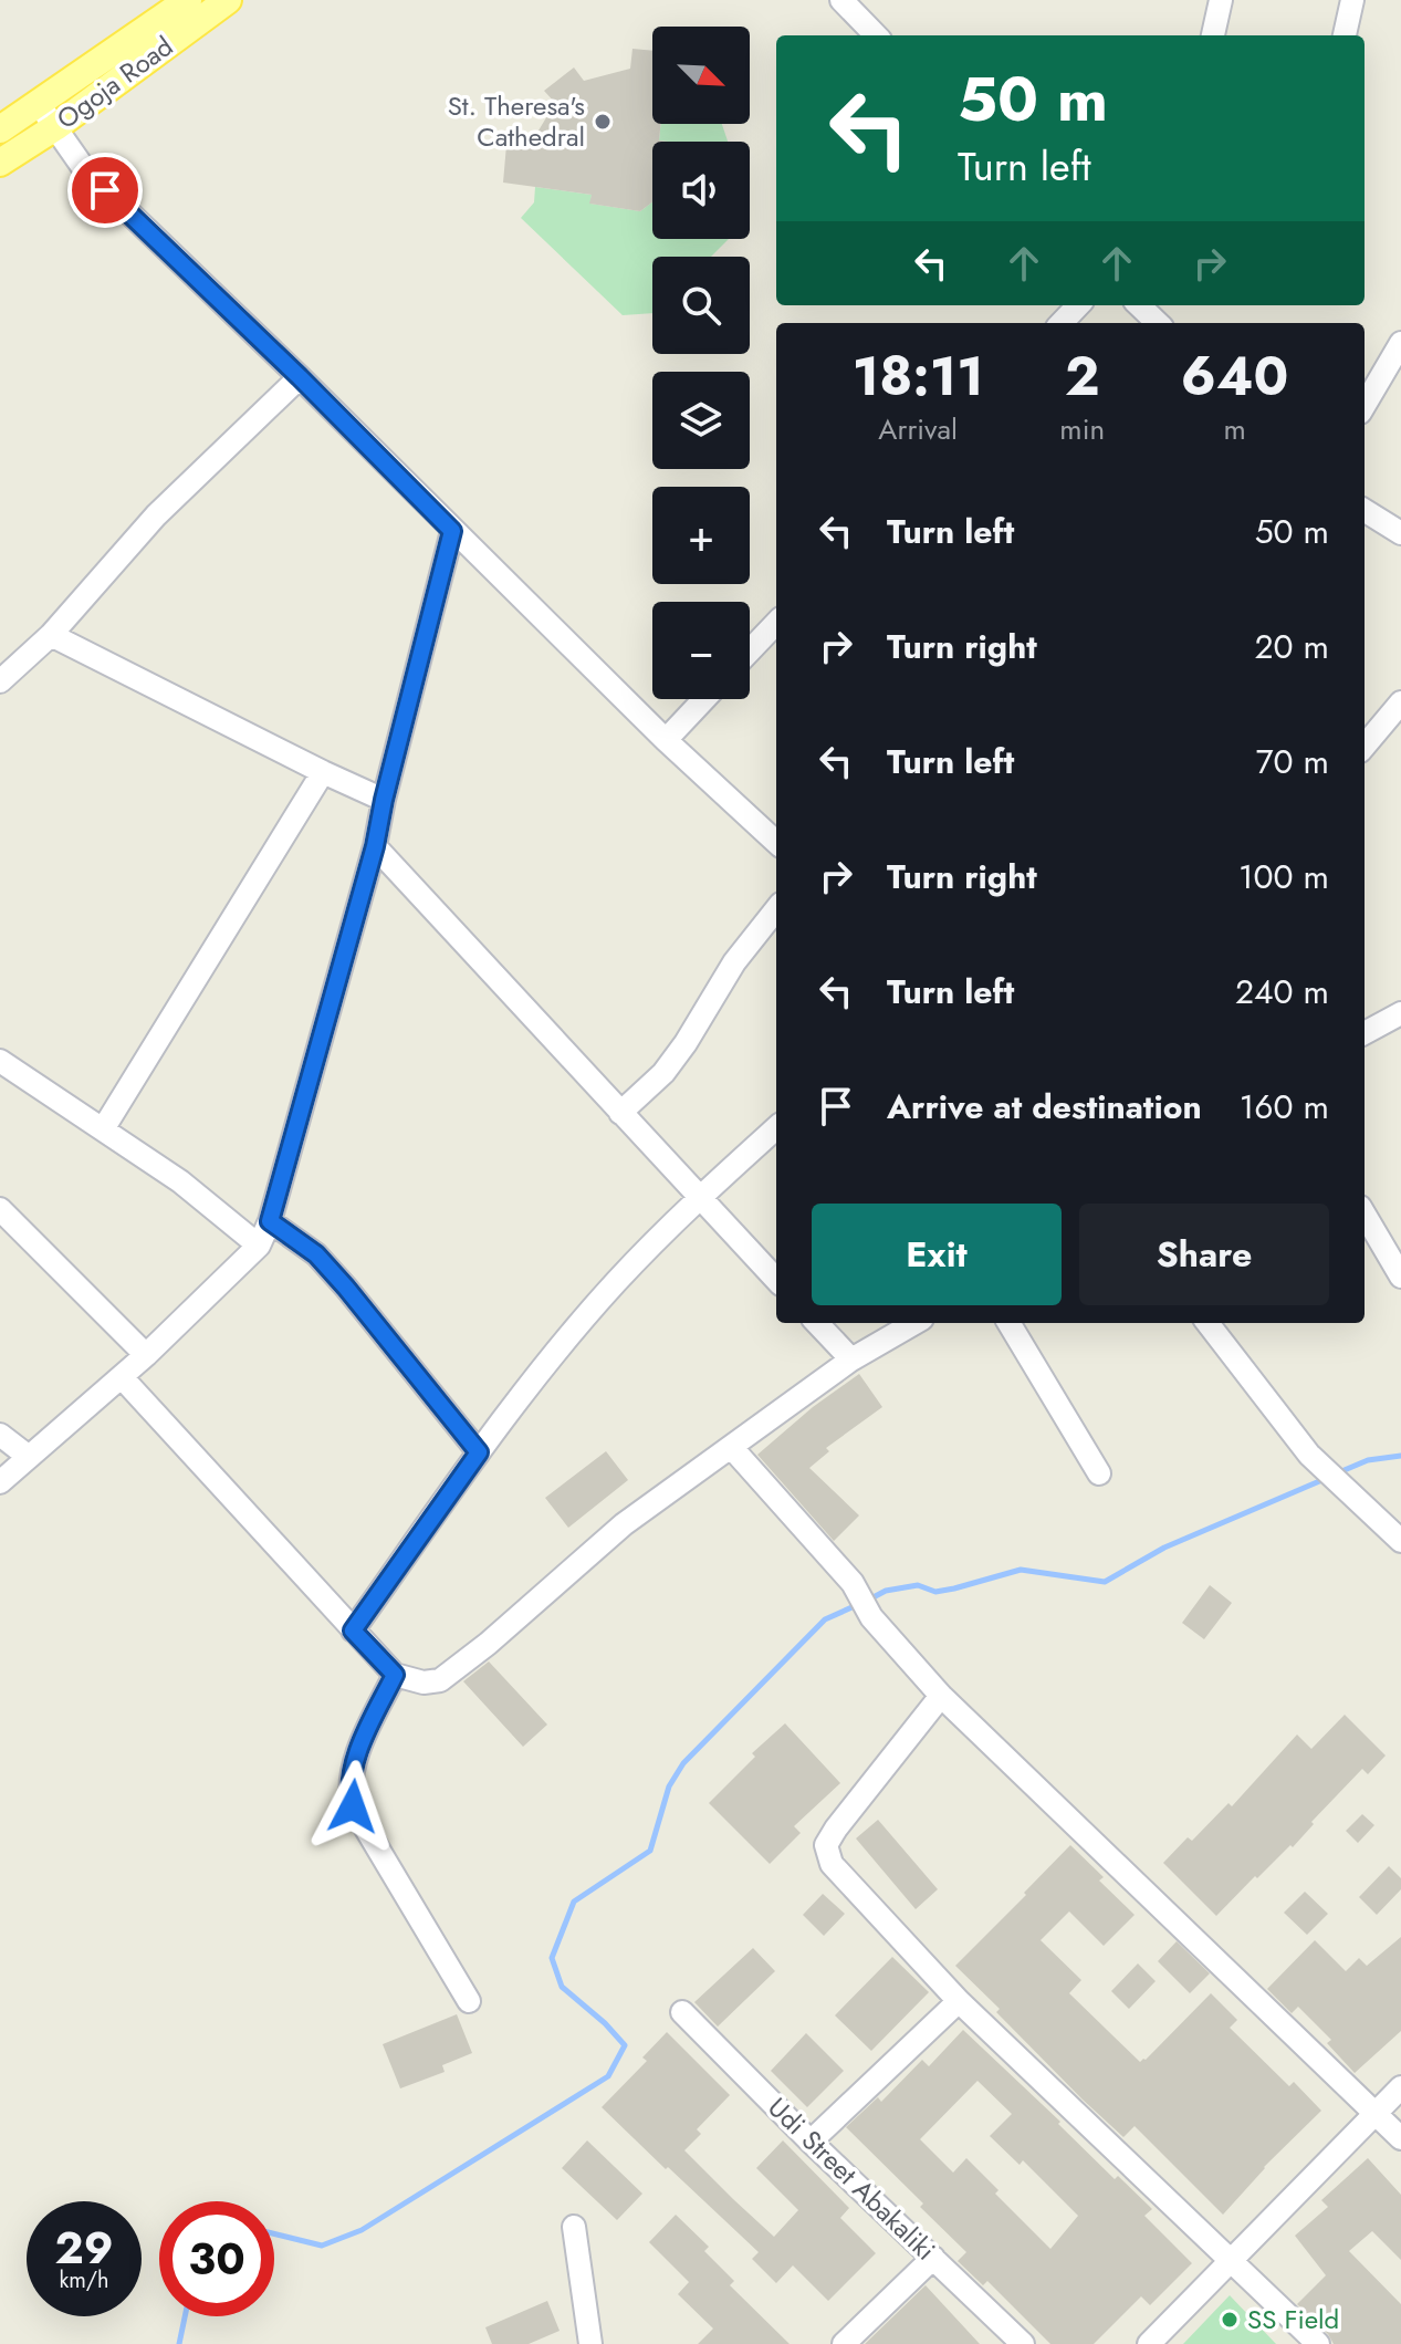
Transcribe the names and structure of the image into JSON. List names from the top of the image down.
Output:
{
  "streets": {
    "main road": ["Ogoja Road"],
    "street": ["Udi Street Abakaliki"]
  },
  "places": ["St. Theresa's Cathedral", "SS Field"],
  "north": "bottom right",
  "page": {
    "map_buttons": ["+", "−"],
    "turn": ["50 m", "Turn left"],
    "eta": [
      "18:11",
      "Arrival",
      "2",
      "min",
      "640",
      "m"
    ],
    "list": [
      {
        "name": "Turn left",
        "value": "50 m"
      },
      {
        "name": "Turn right",
        "value": "20 m"
      },
      {
        "name": "Turn left",
        "value": "70 m"
      },
      {
        "name": "Turn right",
        "value": "100 m"
      },
      {
        "name": "Turn left",
        "value": "240 m"
      },
      {
        "name": "Arrive at destination",
        "value": "160 m"
      }
    ],
    "buttons": ["Exit", "Share"],
    "speed": "29 km/h",
    "limit": "30"
  }
}
